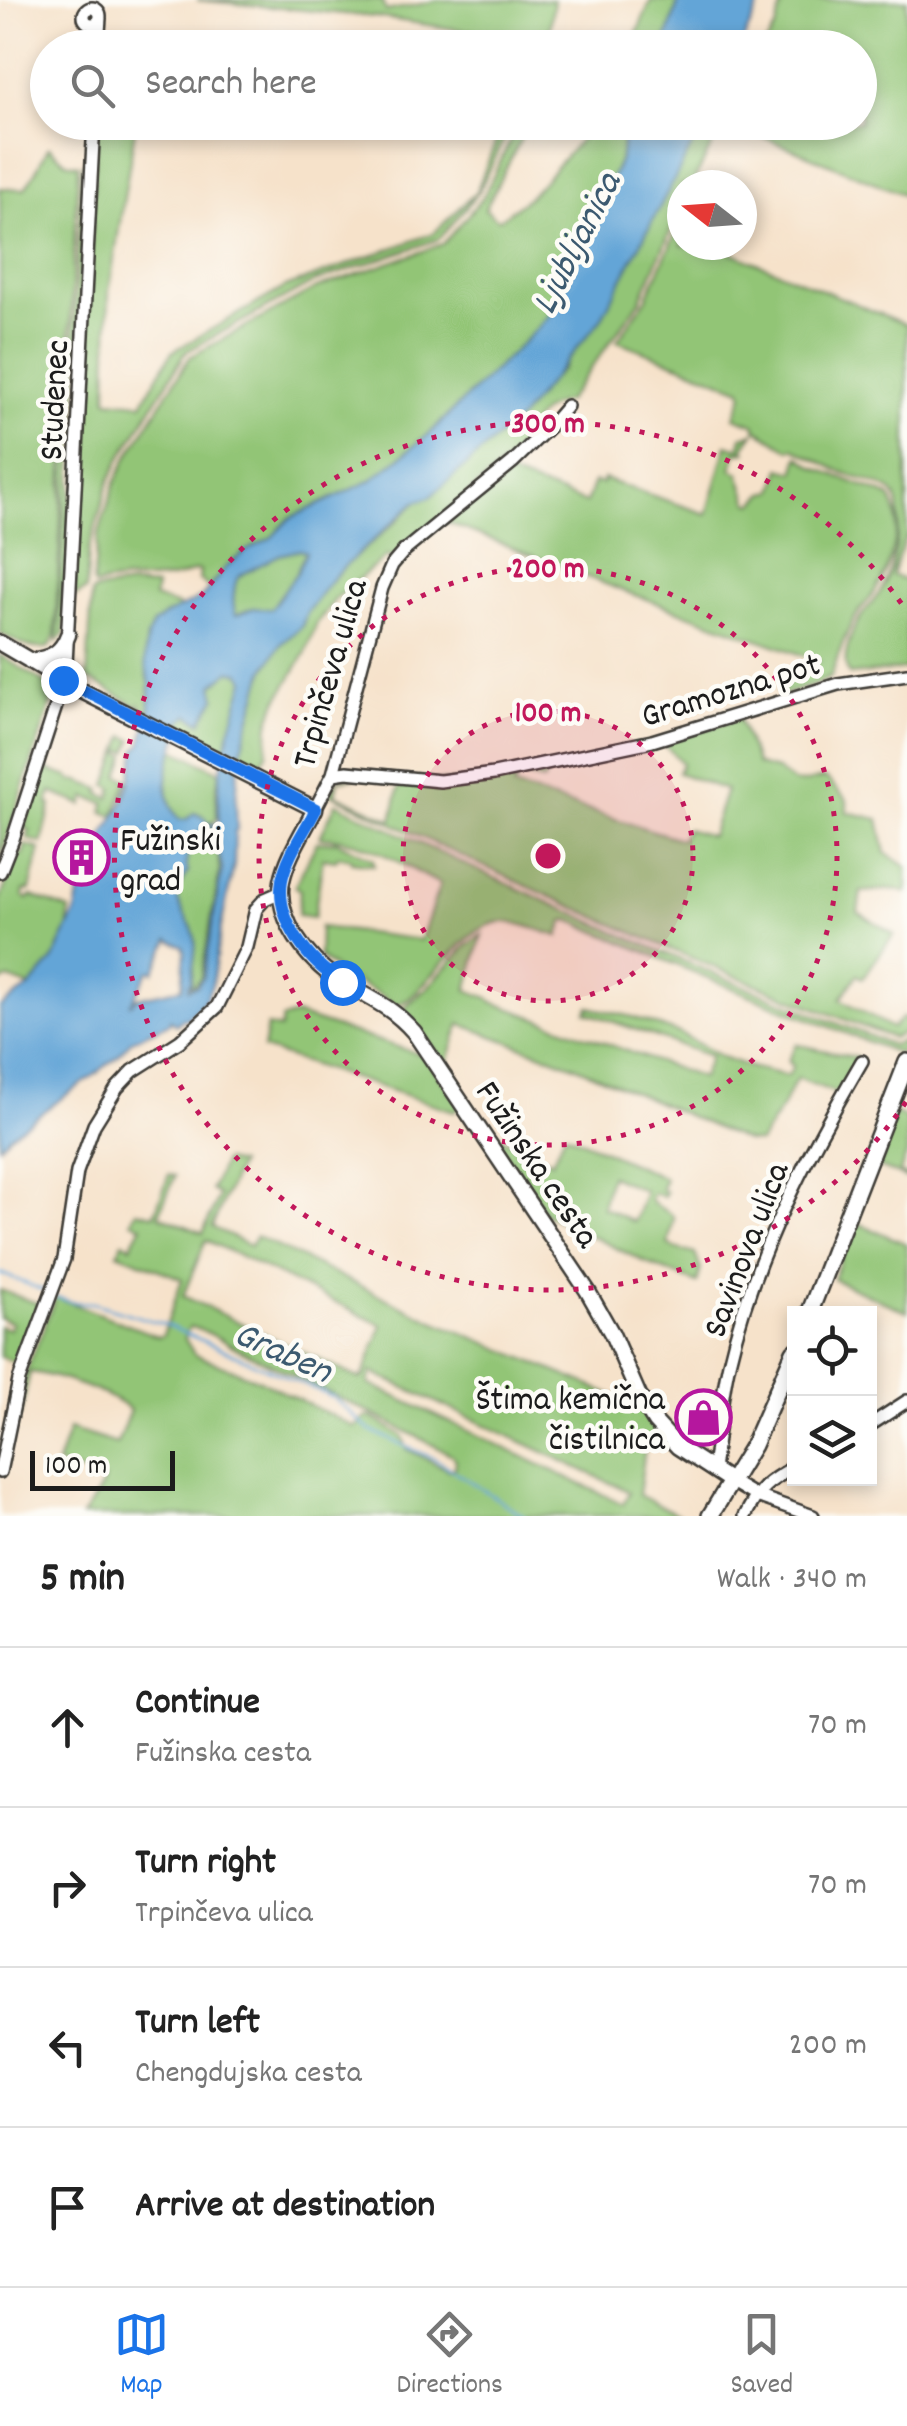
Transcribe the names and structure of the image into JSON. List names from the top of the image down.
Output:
{
  "streets": {
    "street": [
      "Studenec",
      "Trpinčeva ulica",
      "Gramozna pot",
      "Fužinska cesta",
      "Savinova ulica"
    ]
  },
  "crossings": [
    ["Trpinčeva ulica", "Gramozna pot"],
    ["Trpinčeva ulica", "Fužinska cesta"],
    ["Fužinska cesta", "Savinova ulica"]
  ],
  "water": ["Ljubljanica", "Graben"],
  "places": {
    "building": ["Fužinski grad"],
    "shop": ["Štima kemična čistilnica"]
  },
  "scale_bar": "100 m",
  "north": "left",
  "page": {
    "search": "Search here",
    "scale": "100 m",
    "heading": ["5 min", "Walk · 340 m"],
    "list": [
      ["Continue", "Fužinska cesta", "70 m"],
      ["Turn right", "Trpinčeva ulica", "70 m"],
      ["Turn left", "Chengdujska cesta", "200 m"],
      "Arrive at destination"
    ],
    "nav": ["Map", "Directions", "Saved"]
  },
  "rings": ["300 m", "200 m", "100 m"]
}
